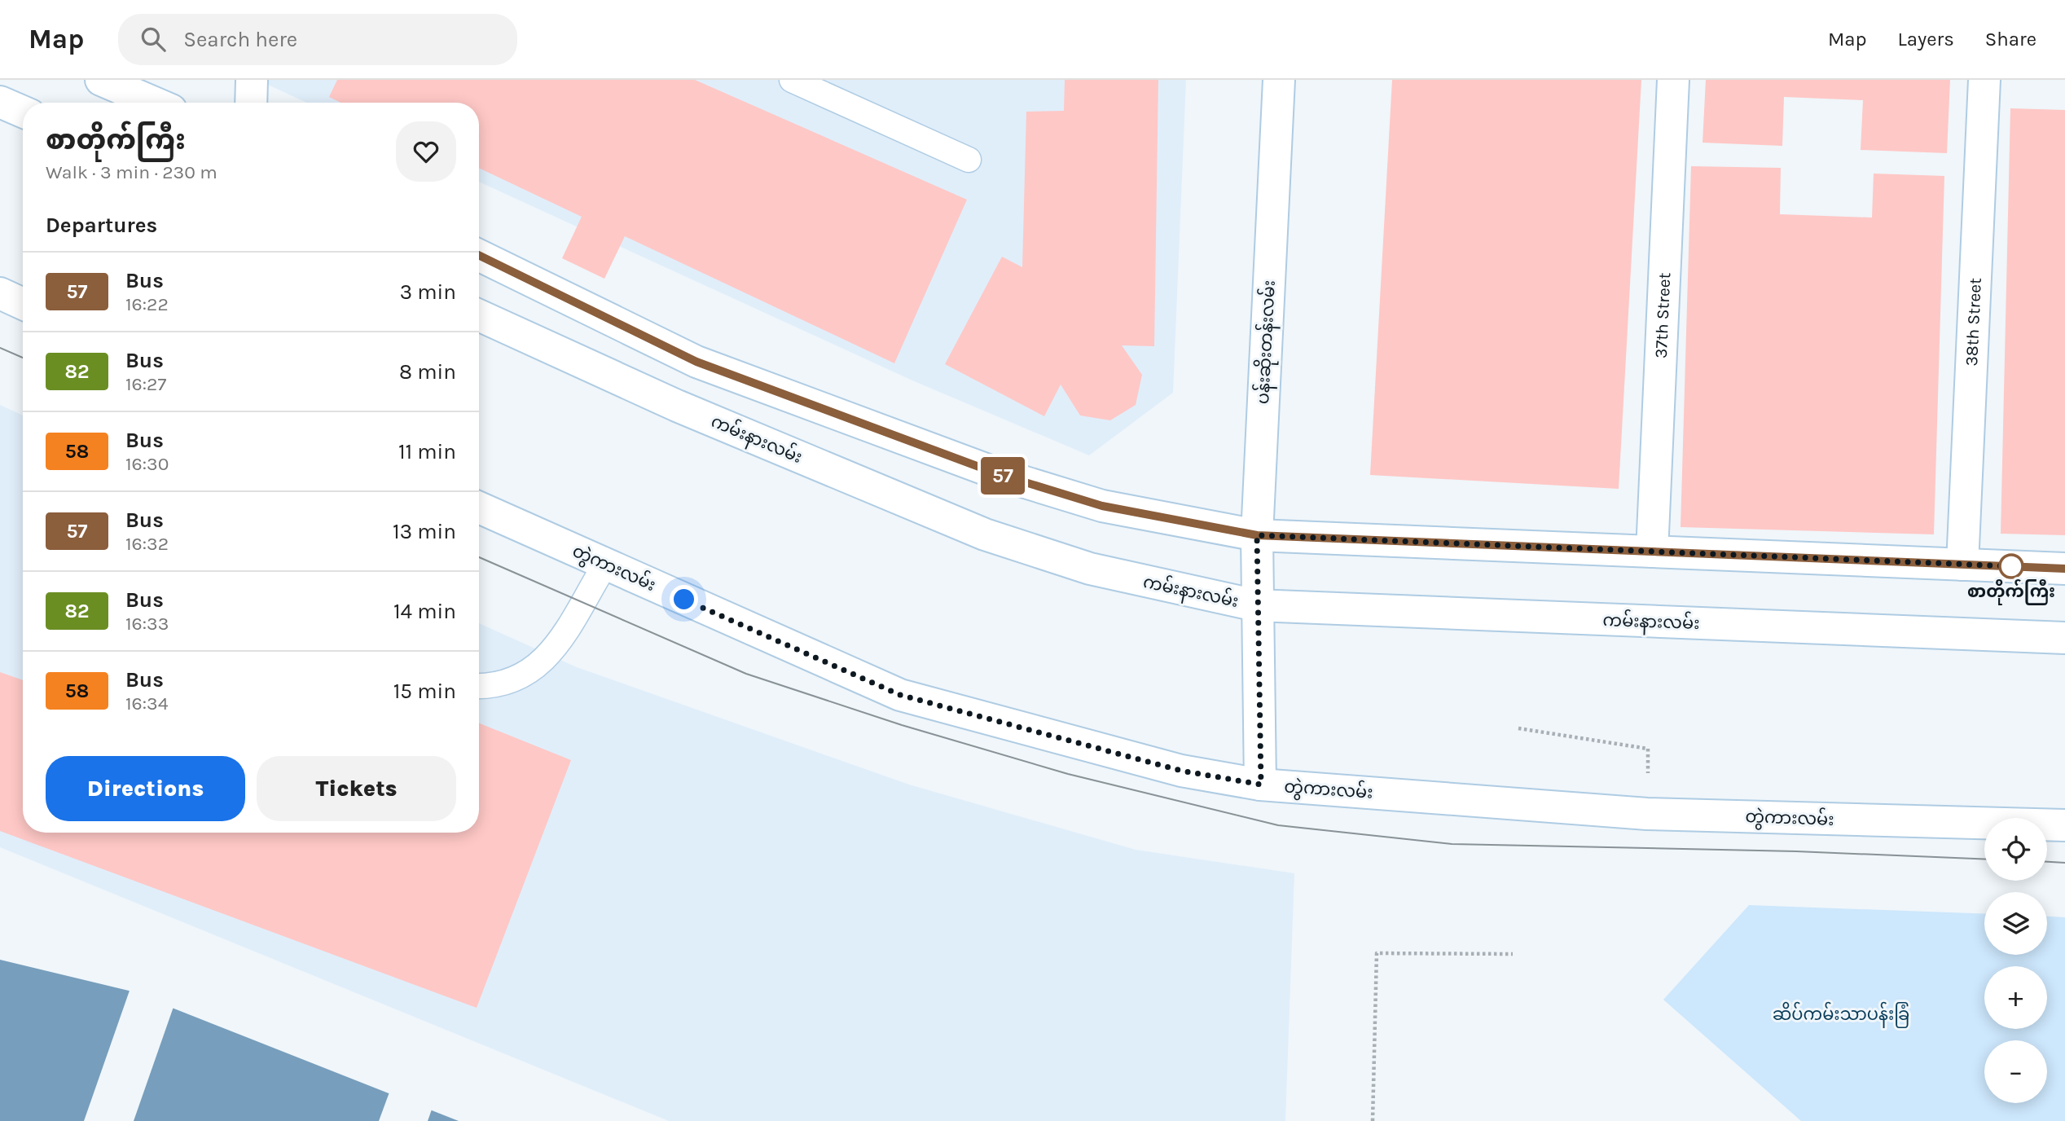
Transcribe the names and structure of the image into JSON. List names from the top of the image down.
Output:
{
  "streets": {
    "main road": [
      "37th Street",
      "38th Street",
      "ပန်းဆိုးတန်းလမ်း",
      "ကမ်းနားလမ်း",
      "တွဲကားလမ်း"
    ]
  },
  "crossings": [
    ["ပန်းဆိုးတန်းလမ်း", "ကမ်းနားလမ်း"],
    ["ပန်းဆိုးတန်းလမ်း", "တွဲကားလမ်း"]
  ],
  "parks": ["ဆိပ်ကမ်းသာပန်းခြံ"],
  "places": ["စာတိုက်ကြီး"],
  "lines": ["bus line 57"],
  "page": {
    "header": "Map",
    "search": "Search here",
    "nav": ["Map", "Layers", "Share"],
    "on_map": "57",
    "heading": [
      ["စာတိုက်ကြီး", "Walk · 3 min · 230 m"],
      "Departures"
    ],
    "list": [
      {
        "mark": "57",
        "name": "Bus",
        "note": "16:22",
        "value": "3 min"
      },
      {
        "mark": "82",
        "name": "Bus",
        "note": "16:27",
        "value": "8 min"
      },
      {
        "mark": "58",
        "name": "Bus",
        "note": "16:30",
        "value": "11 min"
      },
      {
        "mark": "57",
        "name": "Bus",
        "note": "16:32",
        "value": "13 min"
      },
      {
        "mark": "82",
        "name": "Bus",
        "note": "16:33",
        "value": "14 min"
      },
      {
        "mark": "58",
        "name": "Bus",
        "note": "16:34",
        "value": "15 min"
      }
    ],
    "buttons": ["Directions", "Tickets"],
    "map_buttons": ["+", "−"]
  }
}
